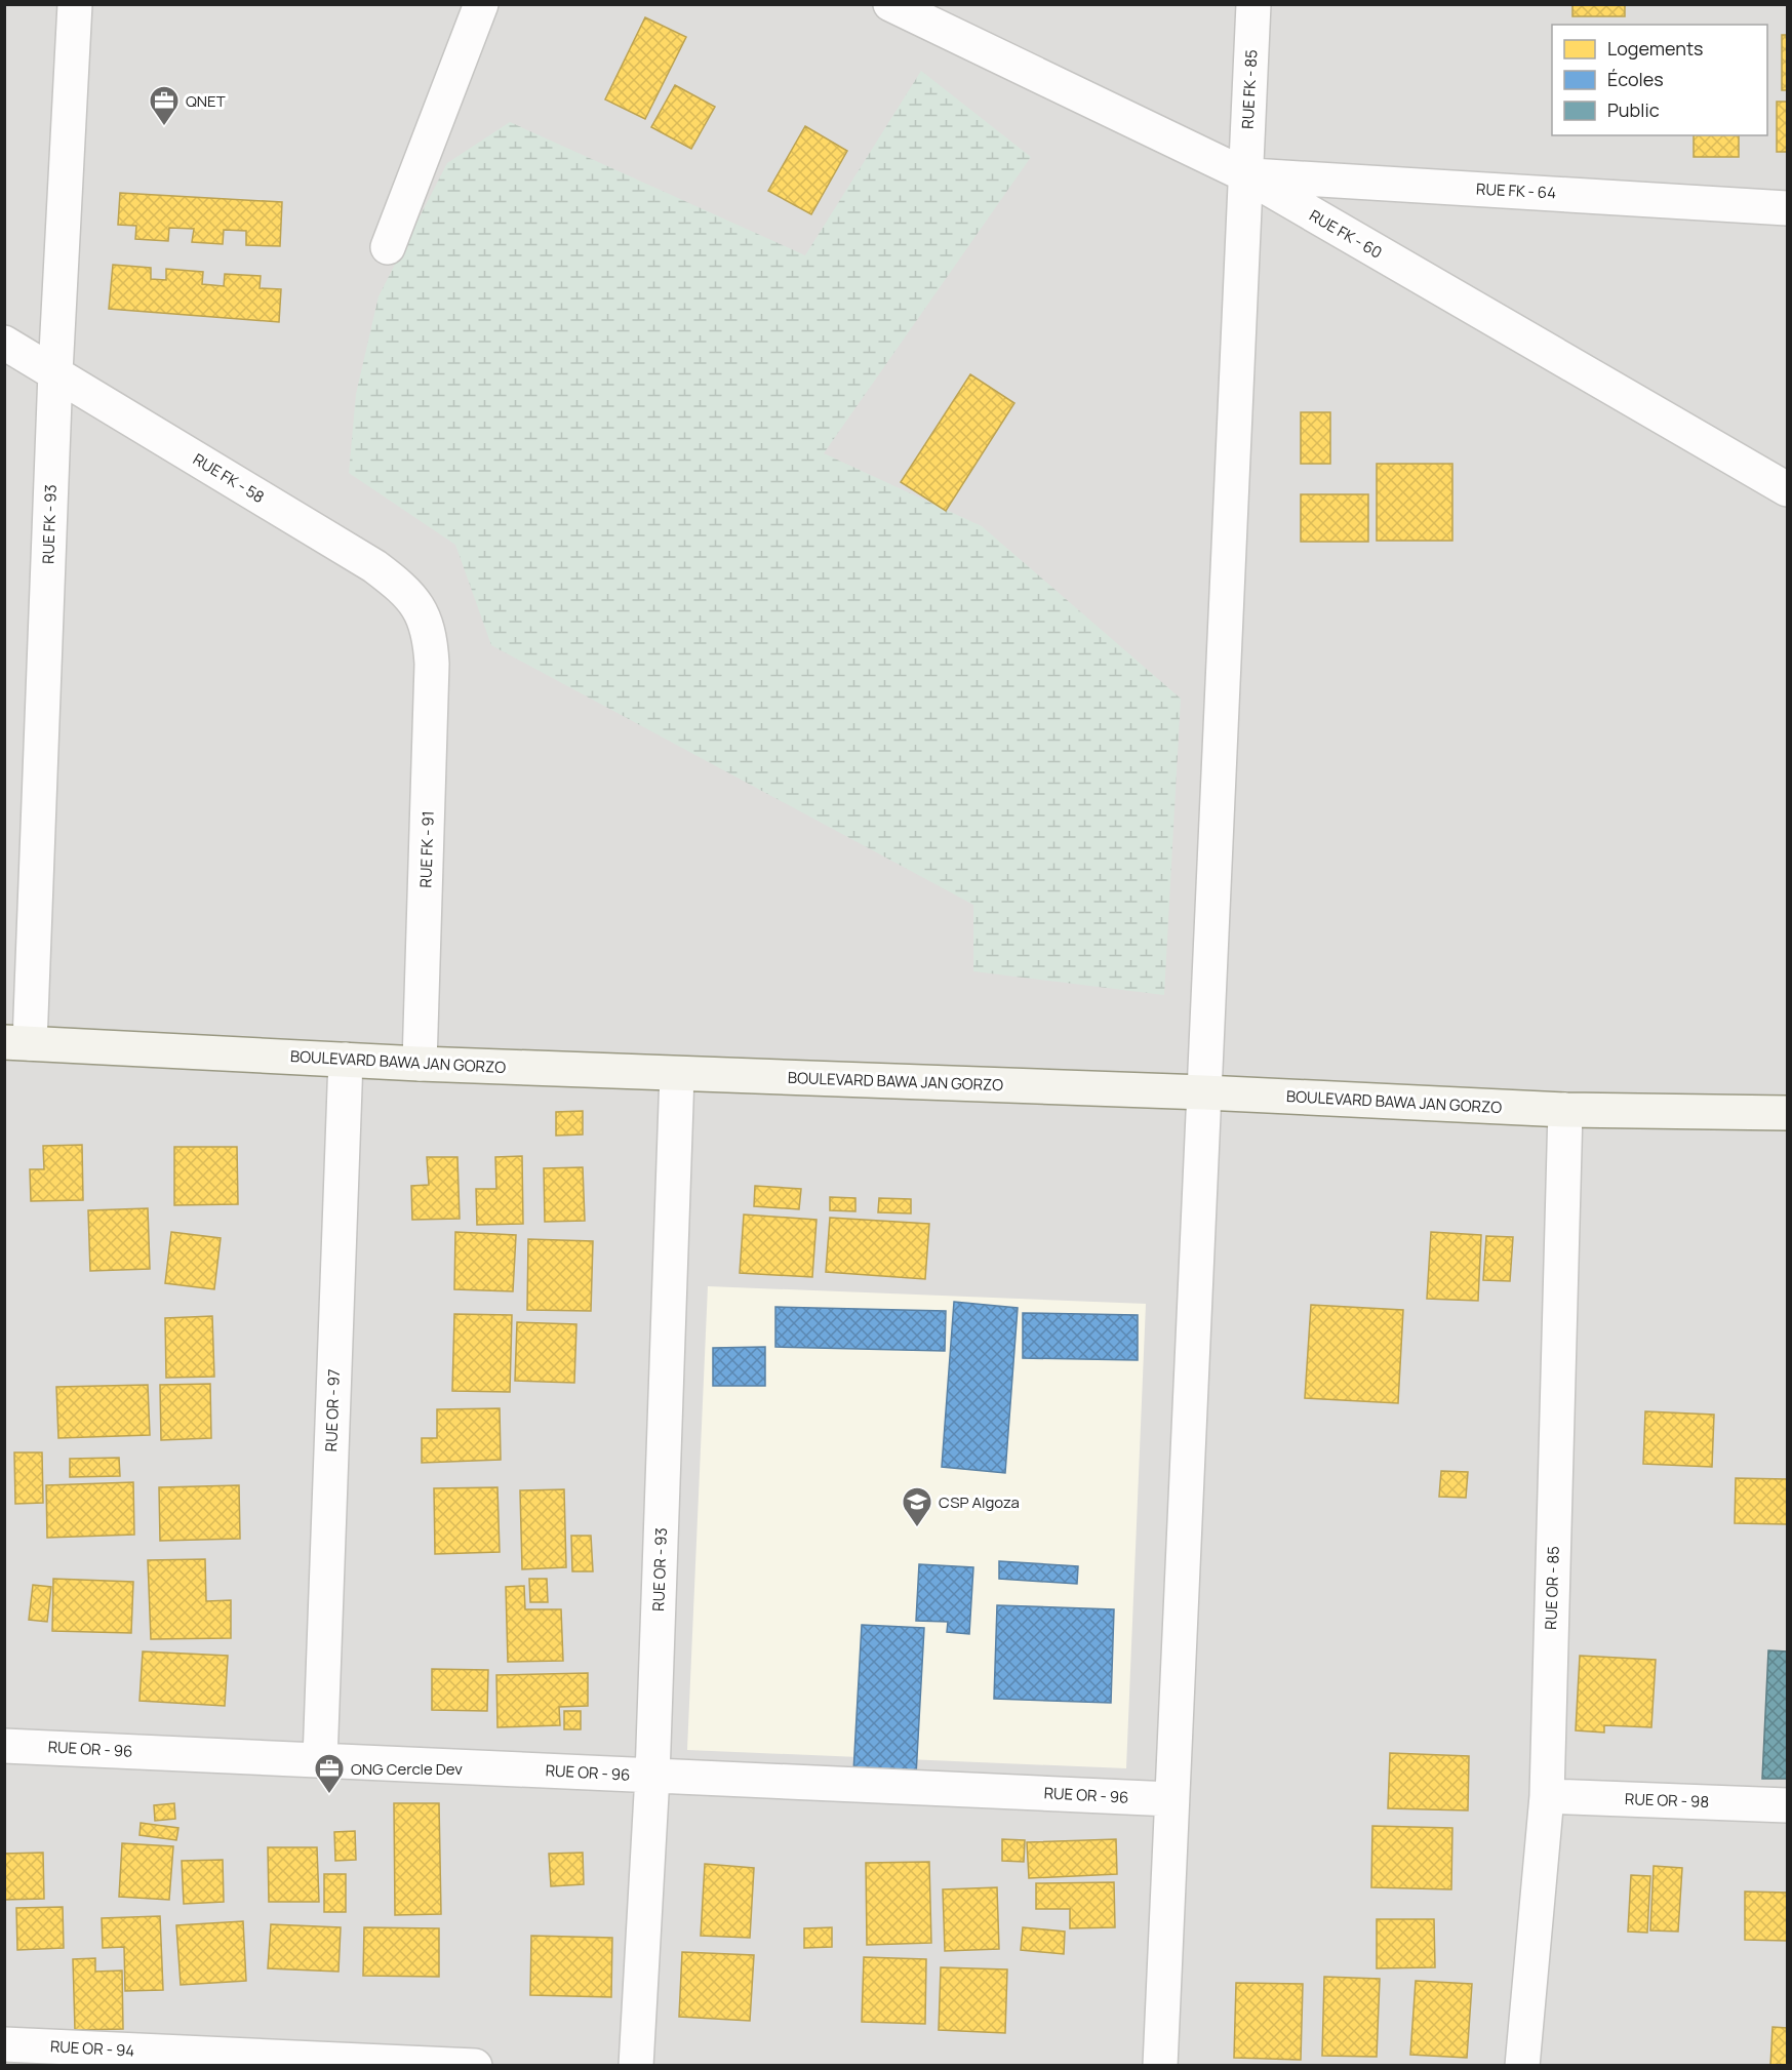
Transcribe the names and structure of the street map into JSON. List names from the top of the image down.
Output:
{
  "streets": {
    "main road": ["BOULEVARD BAWA JAN GORZO"],
    "street": [
      "RUE FK - 85",
      "RUE FK - 64",
      "RUE FK - 60",
      "RUE FK - 58",
      "RUE FK - 93",
      "RUE FK - 91",
      "RUE OR - 97",
      "RUE OR - 93",
      "RUE OR - 85",
      "RUE OR - 96",
      "RUE OR - 98",
      "RUE OR - 94"
    ]
  },
  "crossings": [
    ["RUE FK - 85", "RUE FK - 64"],
    ["RUE FK - 85", "RUE FK - 60"],
    ["RUE FK - 85", "BOULEVARD BAWA JAN GORZO"],
    ["RUE FK - 85", "RUE OR - 96"],
    ["RUE FK - 64", "RUE FK - 60"],
    ["RUE FK - 58", "RUE FK - 93"],
    ["RUE FK - 58", "RUE FK - 91"],
    ["RUE FK - 93", "BOULEVARD BAWA JAN GORZO"],
    ["RUE FK - 91", "BOULEVARD BAWA JAN GORZO"],
    ["BOULEVARD BAWA JAN GORZO", "RUE OR - 97"],
    ["BOULEVARD BAWA JAN GORZO", "RUE OR - 93"],
    ["BOULEVARD BAWA JAN GORZO", "RUE OR - 85"],
    ["RUE OR - 97", "RUE OR - 96"],
    ["RUE OR - 93", "RUE OR - 96"],
    ["RUE OR - 85", "RUE OR - 98"]
  ],
  "places": {
    "office": ["QNET", "ONG Cercle Dev"],
    "school or university": ["CSP Algoza"]
  },
  "legend": ["Logements", "Écoles", "Public"]
}
